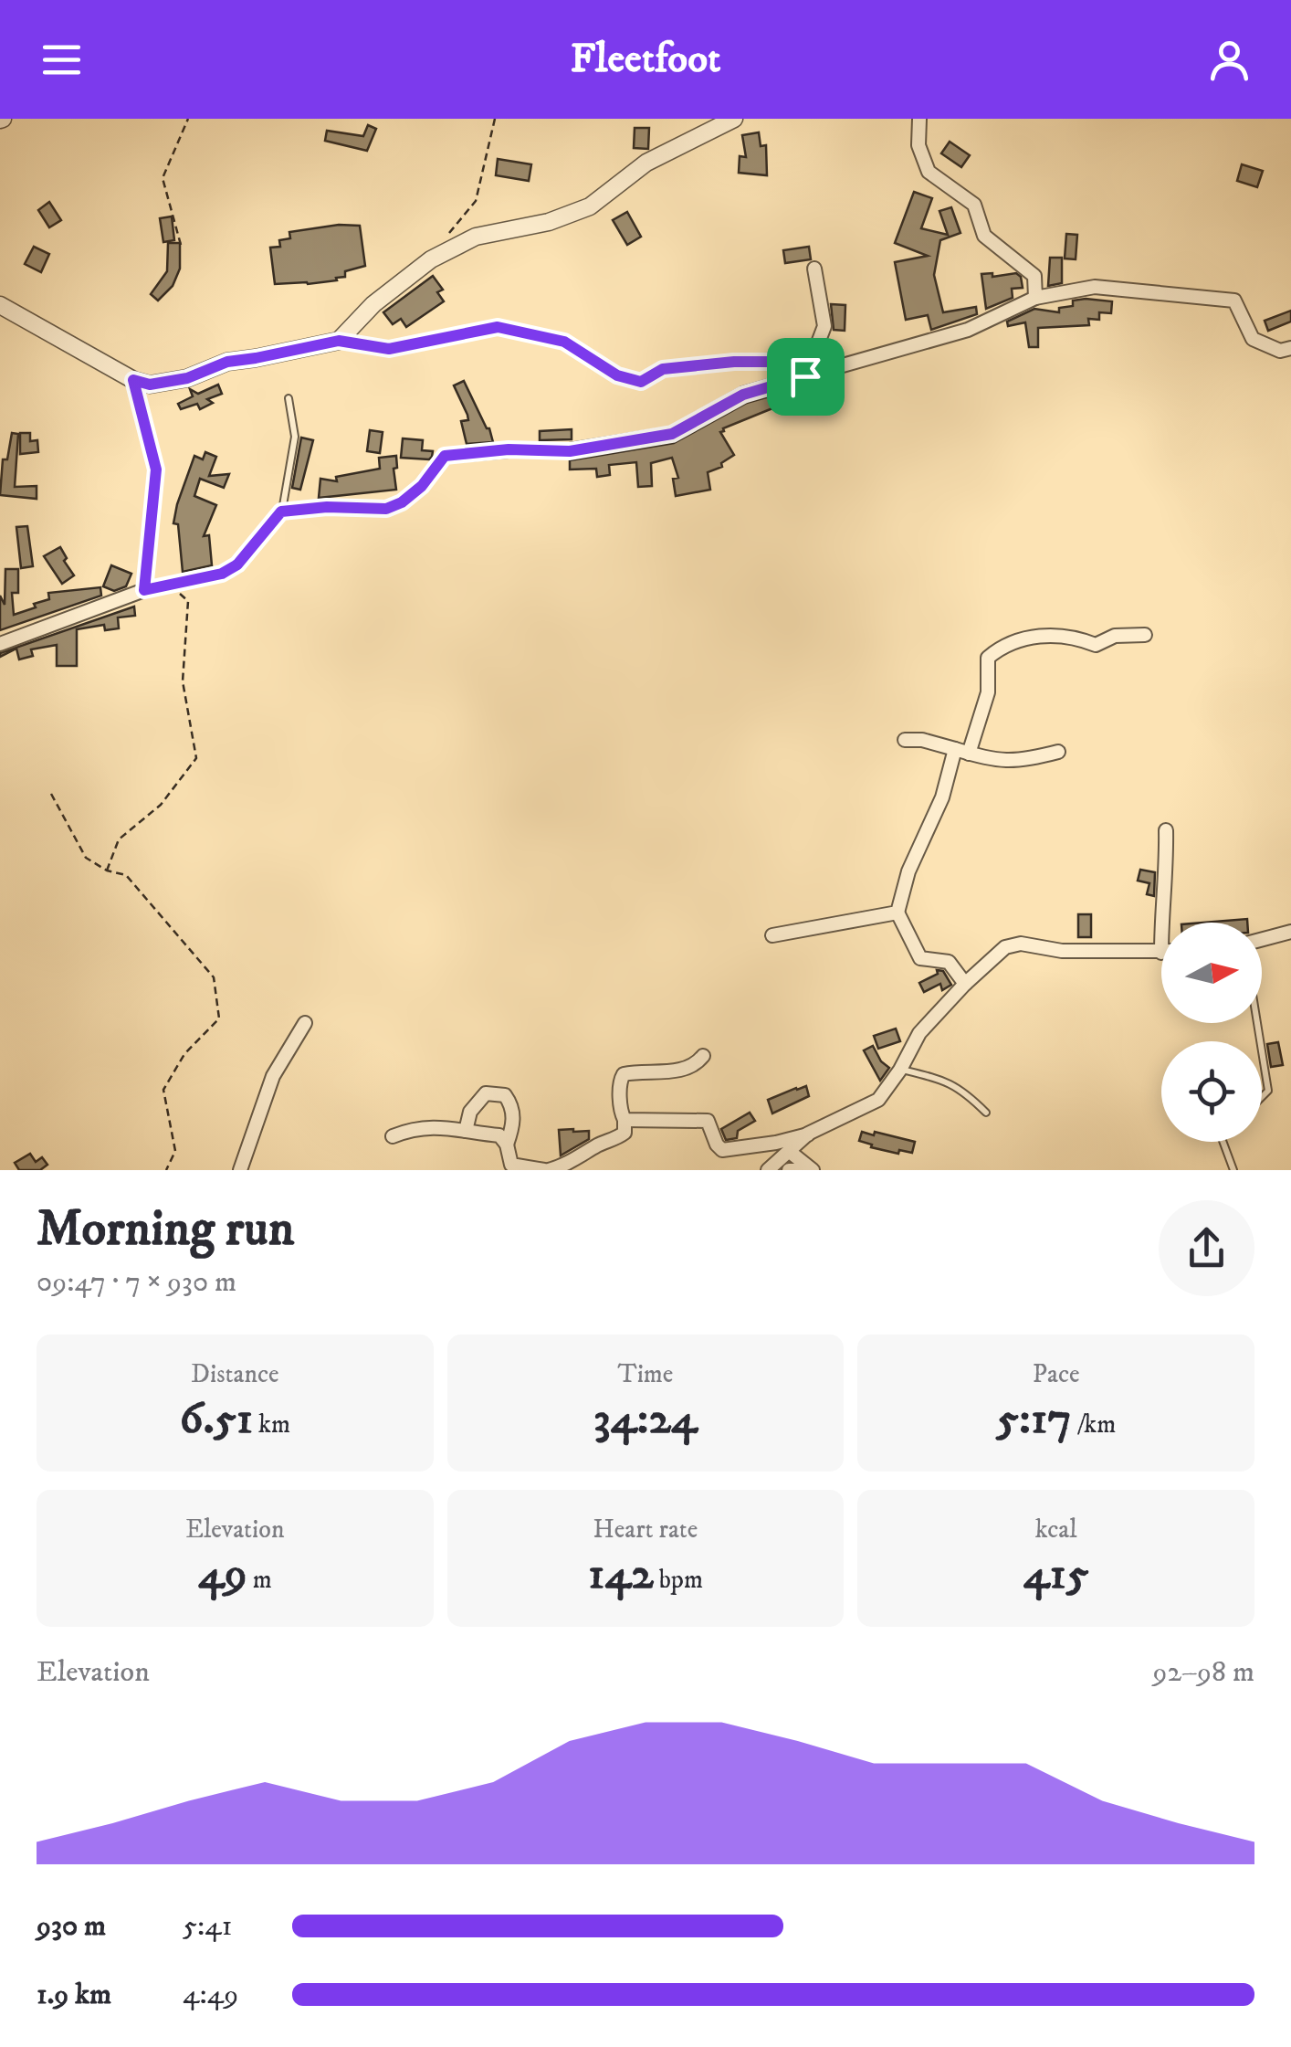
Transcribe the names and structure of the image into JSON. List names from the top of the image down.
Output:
{
  "north": "right",
  "page": {
    "header": "Fleetfoot",
    "heading": ["Morning run", "09:47 · 7 × 930 m"],
    "stats": [
      ["Distance", "6.51 km"],
      ["Time", "34:24"],
      ["Pace", "5:17 /km"],
      ["Elevation", "49 m"],
      ["Heart rate", "142 bpm"],
      ["kcal", "415"]
    ],
    "chart": ["Elevation", "92–98 m"],
    "list": [
      {
        "name": "930 m",
        "note": "5:41"
      },
      {
        "name": "1.9 km",
        "note": "4:49"
      }
    ]
  }
}
